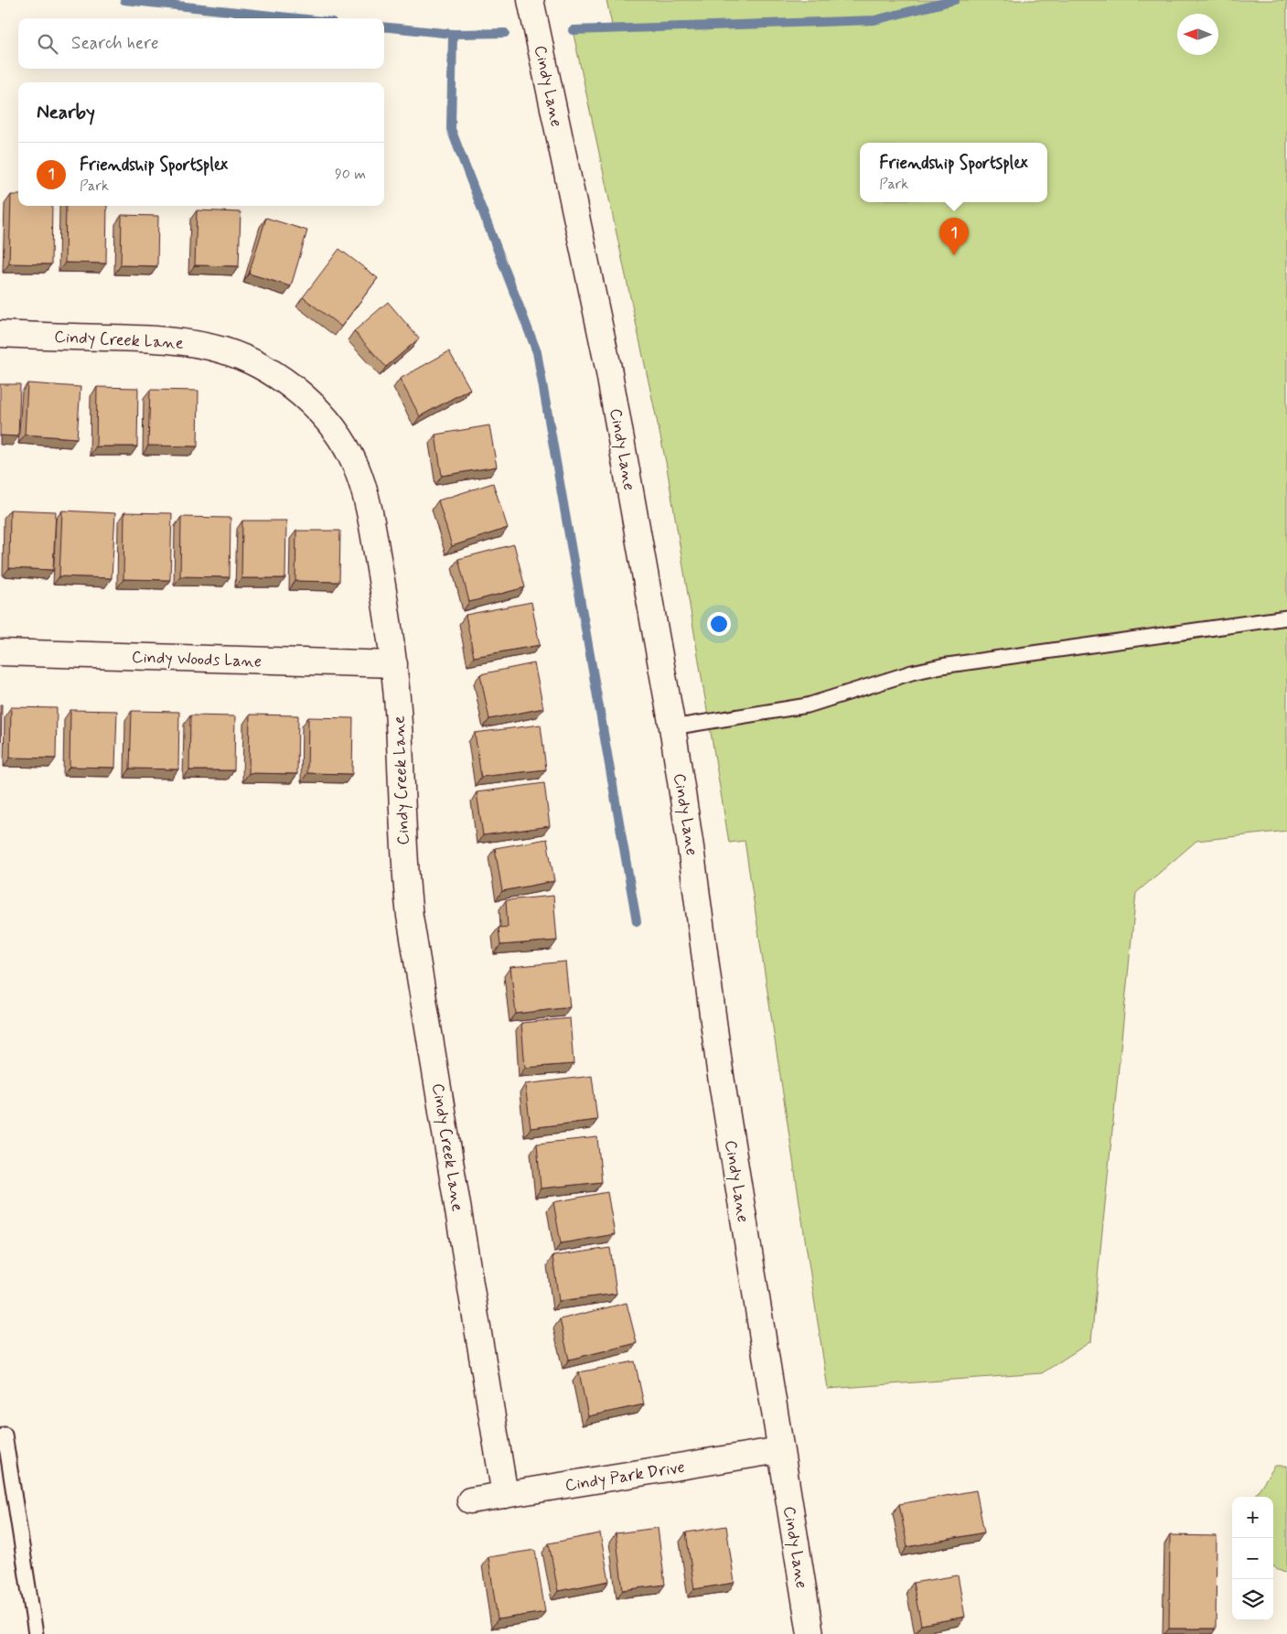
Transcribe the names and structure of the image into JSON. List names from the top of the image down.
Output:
{
  "streets": {
    "street": [
      "Cindy Lane",
      "Cindy Creek Lane",
      "Cindy Woods Lane",
      "Cindy Park Drive"
    ]
  },
  "crossings": [
    ["Cindy Lane", "Cindy Park Drive"],
    ["Cindy Creek Lane", "Cindy Woods Lane"],
    ["Cindy Creek Lane", "Cindy Park Drive"]
  ],
  "north": "left",
  "page": {
    "search": "Search here",
    "heading": "Nearby",
    "list": [
      {
        "mark": "1",
        "name": "Friendship Sportsplex",
        "note": "Park",
        "value": "90 m"
      }
    ],
    "popup": ["Friendship Sportsplex", "Park"],
    "pins": "1",
    "map_buttons": ["+", "−"]
  }
}
